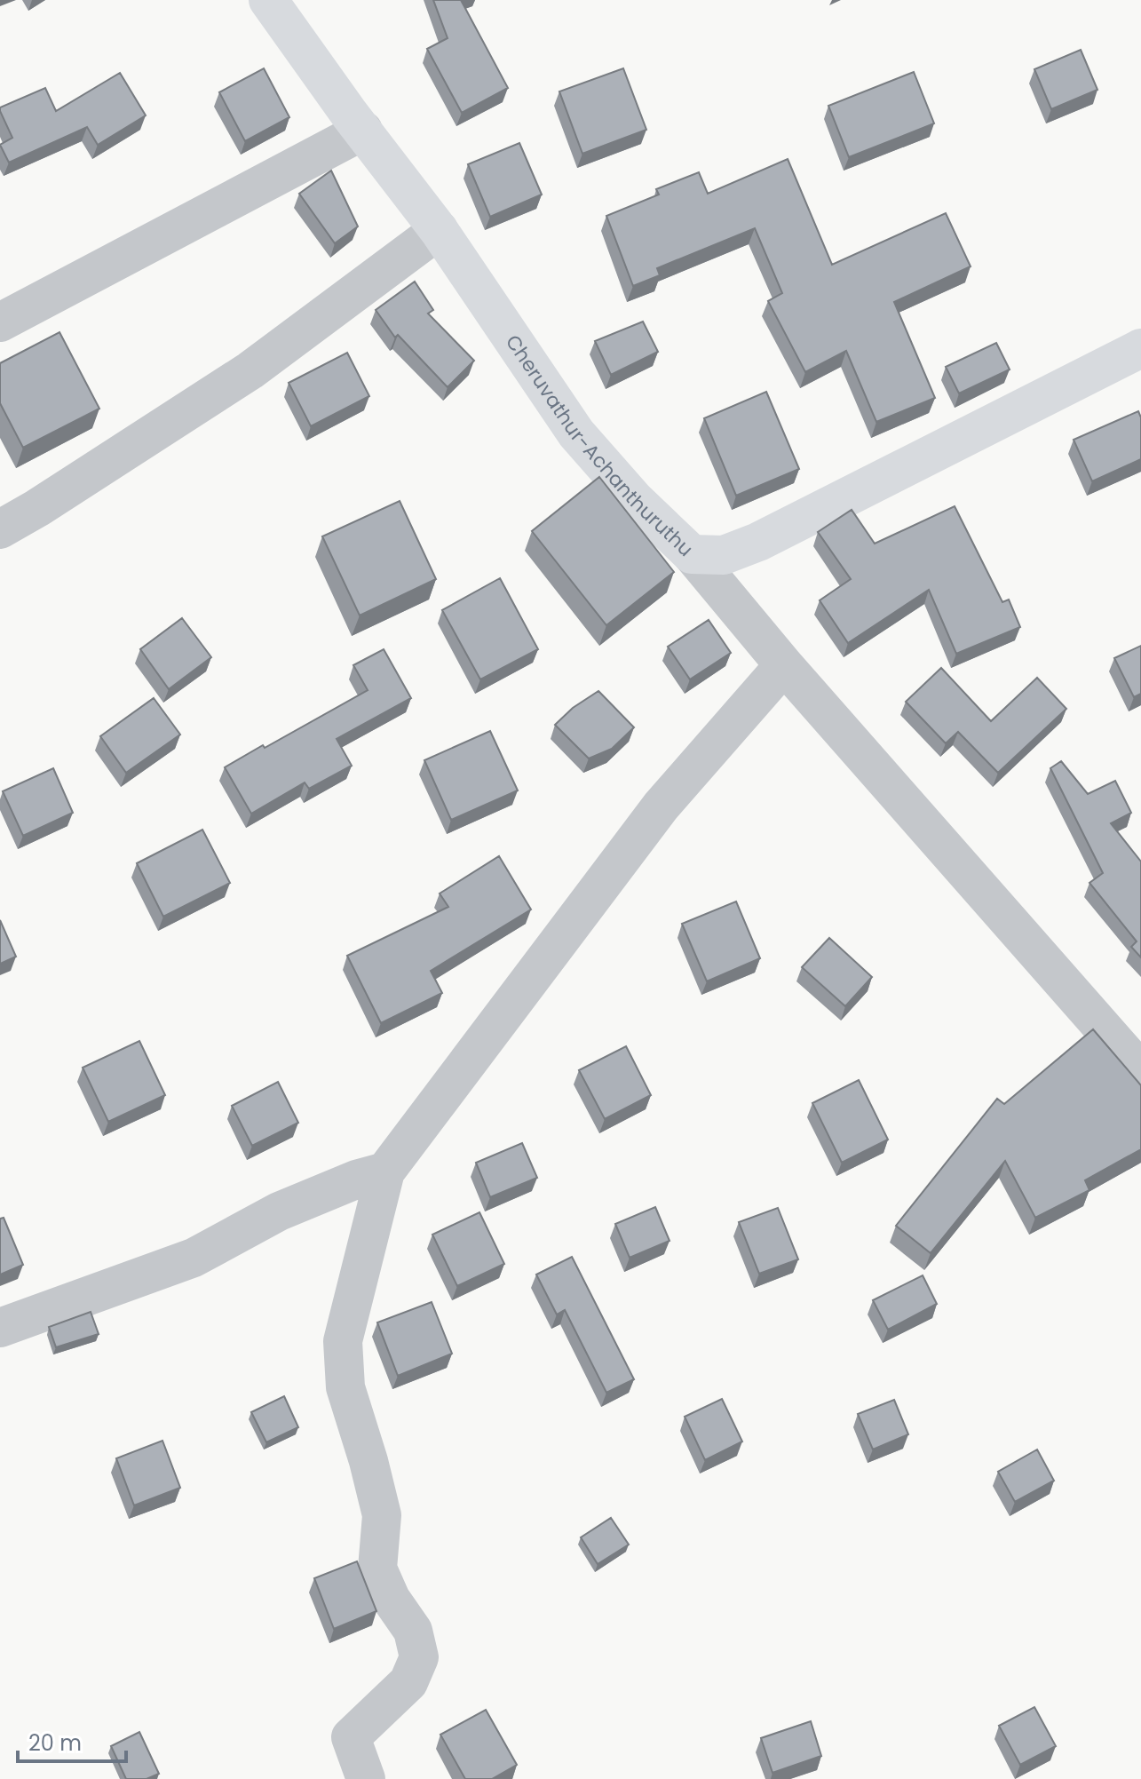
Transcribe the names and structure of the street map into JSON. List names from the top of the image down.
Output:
{
  "streets": {
    "main road": ["Cheruvathur-Achanthuruthu"]
  },
  "scale_bar": "20 m"
}
